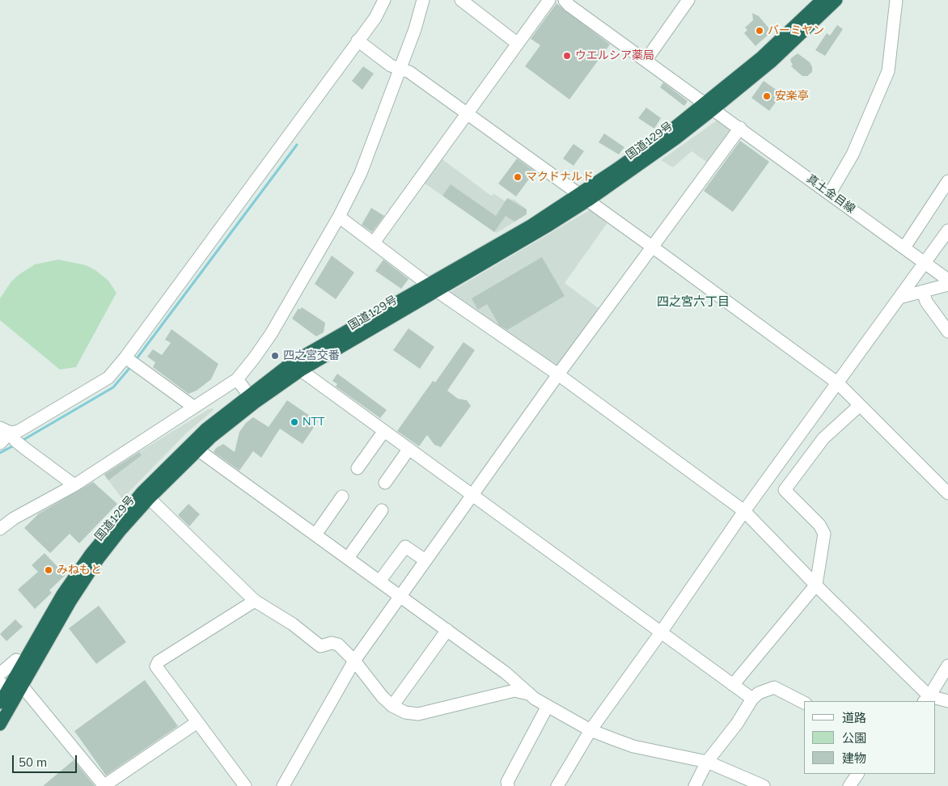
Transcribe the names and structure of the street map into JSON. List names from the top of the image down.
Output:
{
  "streets": {
    "highway": ["国道129号"],
    "street": ["真土金目線"]
  },
  "crossings": [
    ["国道129号", "真土金目線"]
  ],
  "districts": ["四之宮六丁目"],
  "places": [
    "バーミヤン",
    "ウエルシア薬局",
    "安楽亭",
    "マクドナルド",
    "四之宮交番",
    "NTT",
    "みねもと"
  ],
  "legend": ["道路", "公園", "建物"],
  "scale_bar": "50 m"
}
